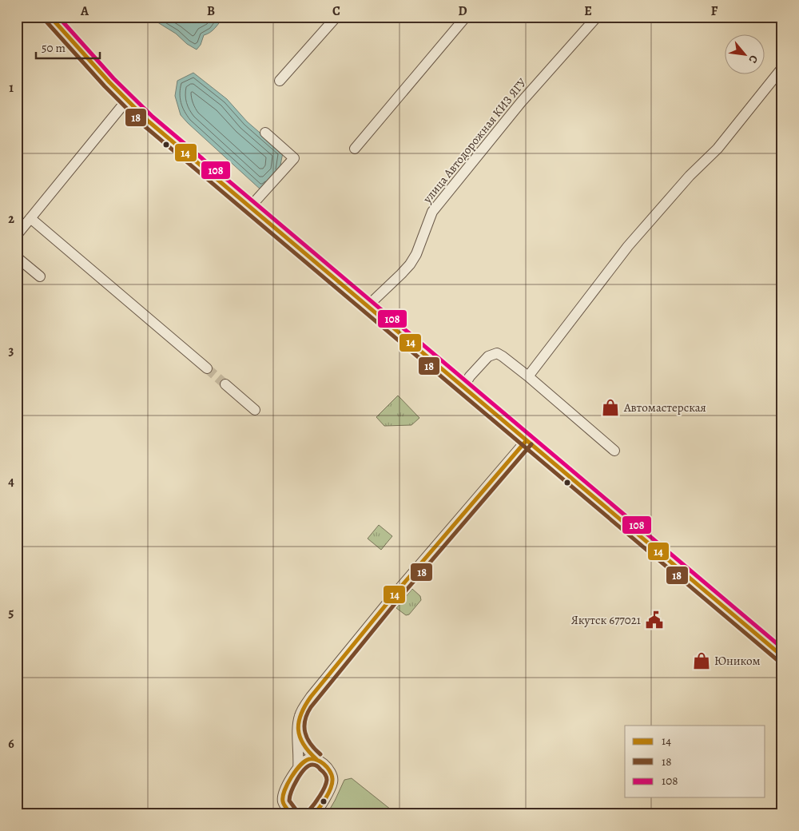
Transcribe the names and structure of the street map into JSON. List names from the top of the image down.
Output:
{
  "streets": {
    "street": ["улица Автодорожная КИЗ ЯГУ"]
  },
  "places": {
    "shop": ["Автомастерская", "Юником"],
    "public building": ["Якутск 677021"]
  },
  "lines": ["transit line 14", "transit line 108", "transit line 18"],
  "legend": ["14", "18", "108"],
  "scale_bar": "50 m",
  "north": "bottom right",
  "grid": {
    "columns": [
      "A",
      "B",
      "C",
      "D",
      "E",
      "F"
    ],
    "rows": [
      "1",
      "2",
      "3",
      "4",
      "5",
      "6"
    ]
  }
}
